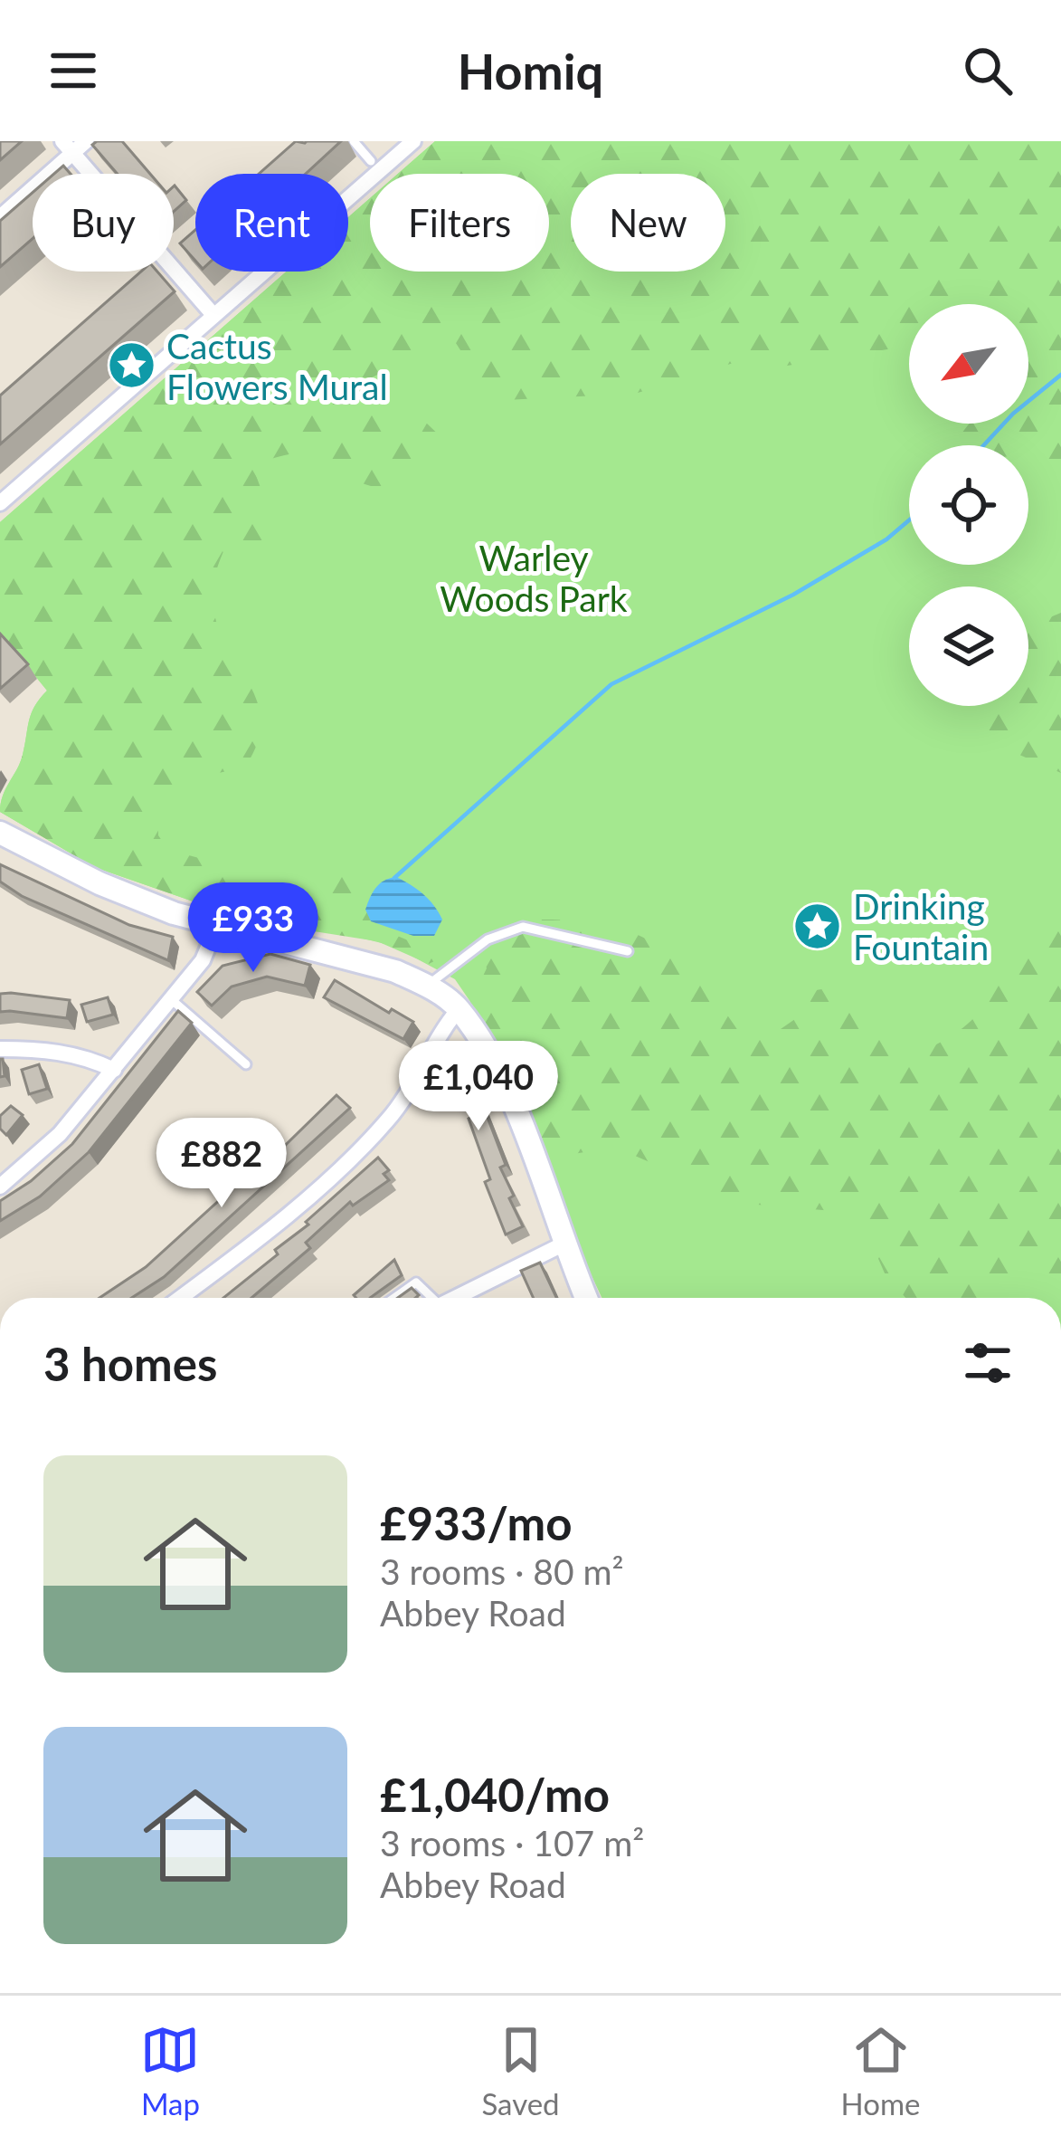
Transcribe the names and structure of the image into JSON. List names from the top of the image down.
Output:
{
  "parks": ["Warley Woods Park"],
  "places": {
    "place": ["Cactus Flowers Mural", "Drinking Fountain"]
  },
  "north": "bottom left",
  "page": {
    "header": "Homiq",
    "chip": [
      "Buy",
      "Rent",
      "Filters",
      "New"
    ],
    "price": ["£933", "£1,040", "£882"],
    "heading": "3 homes",
    "list": [
      {
        "name": "£933/mo",
        "note": "3 rooms · 80 m² · Abbey Road"
      },
      {
        "name": "£1,040/mo",
        "note": "3 rooms · 107 m² · Abbey Road"
      }
    ],
    "tabs": ["Map", "Saved", "Home"]
  }
}
